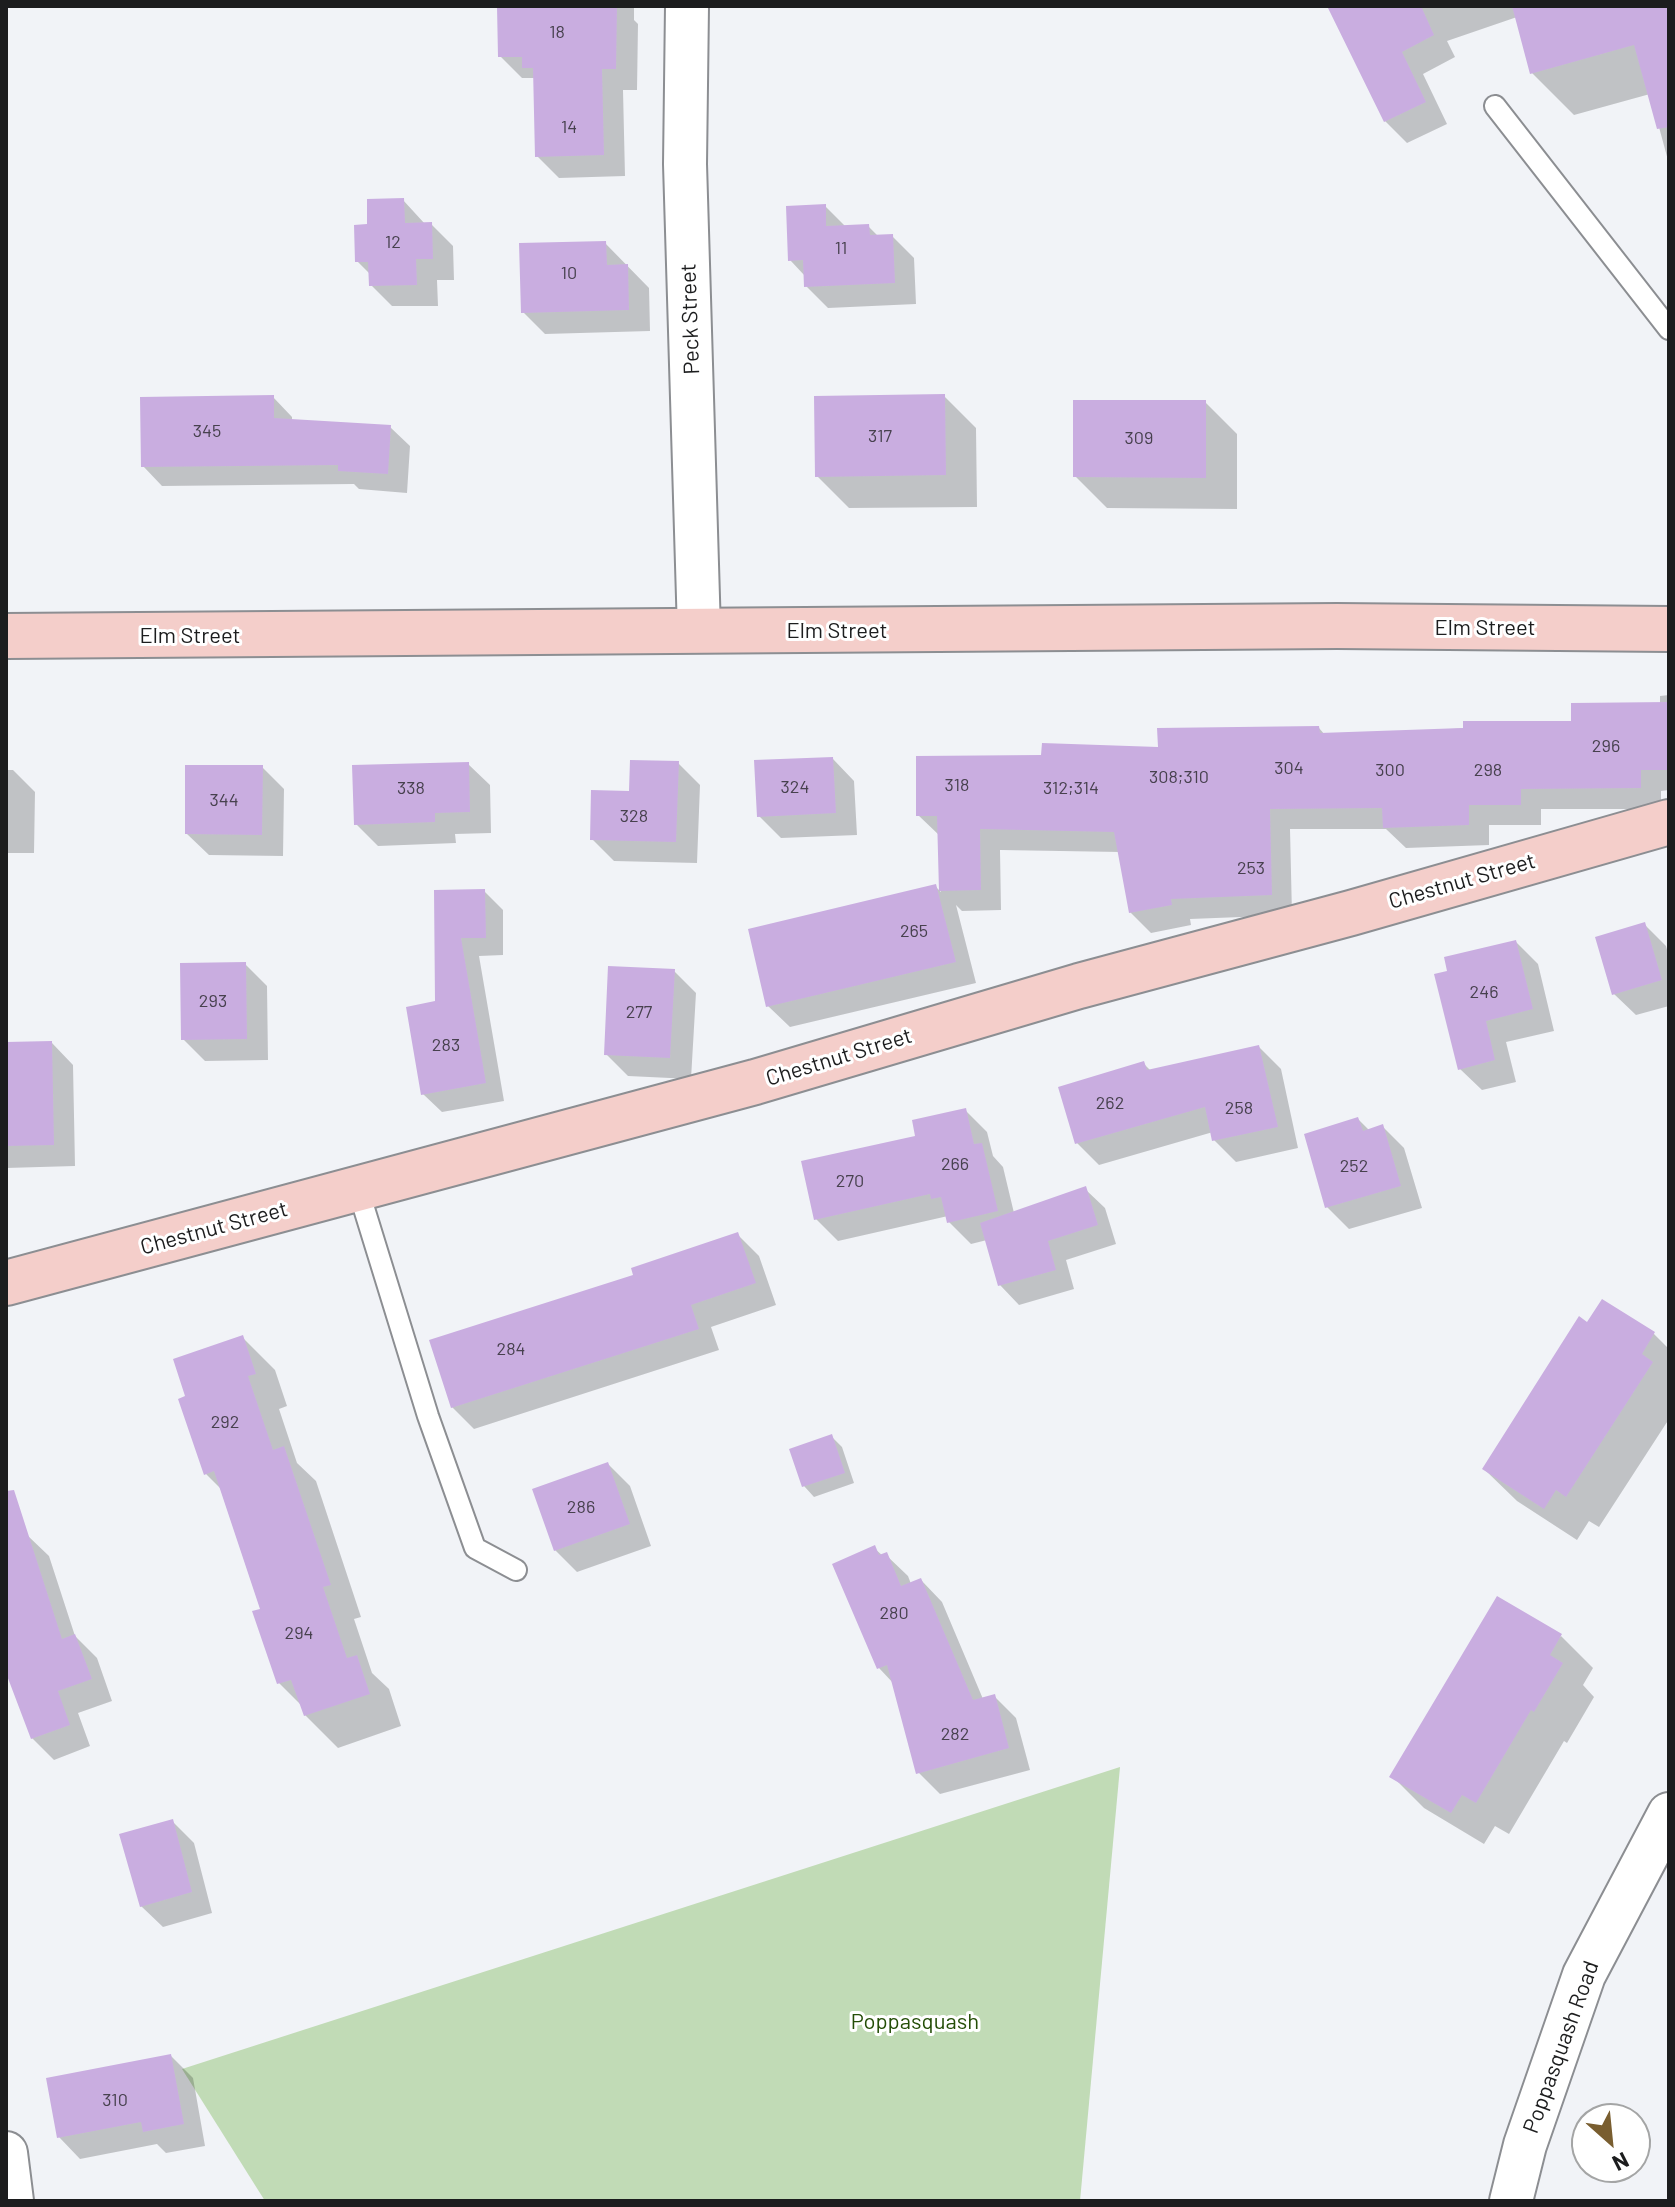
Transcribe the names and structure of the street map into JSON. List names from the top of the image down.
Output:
{
  "streets": {
    "street": [
      "Peck Street",
      "Elm Street",
      "Chestnut Street",
      "Poppasquash Road"
    ]
  },
  "crossings": [
    ["Peck Street", "Elm Street"]
  ],
  "parks": ["Poppasquash"],
  "house_numbers": [
    "18",
    "14",
    "12",
    "11",
    "10",
    "345",
    "317",
    "309",
    "296",
    "304",
    "300",
    "298",
    "308;310",
    "318",
    "324",
    "338",
    "312;314",
    "344",
    "328",
    "253",
    "265",
    "246",
    "293",
    "277",
    "283",
    "262",
    "258",
    "266",
    "252",
    "270",
    "284",
    "292",
    "286",
    "280",
    "294",
    "282",
    "310"
  ],
  "north": "bottom right"
}
